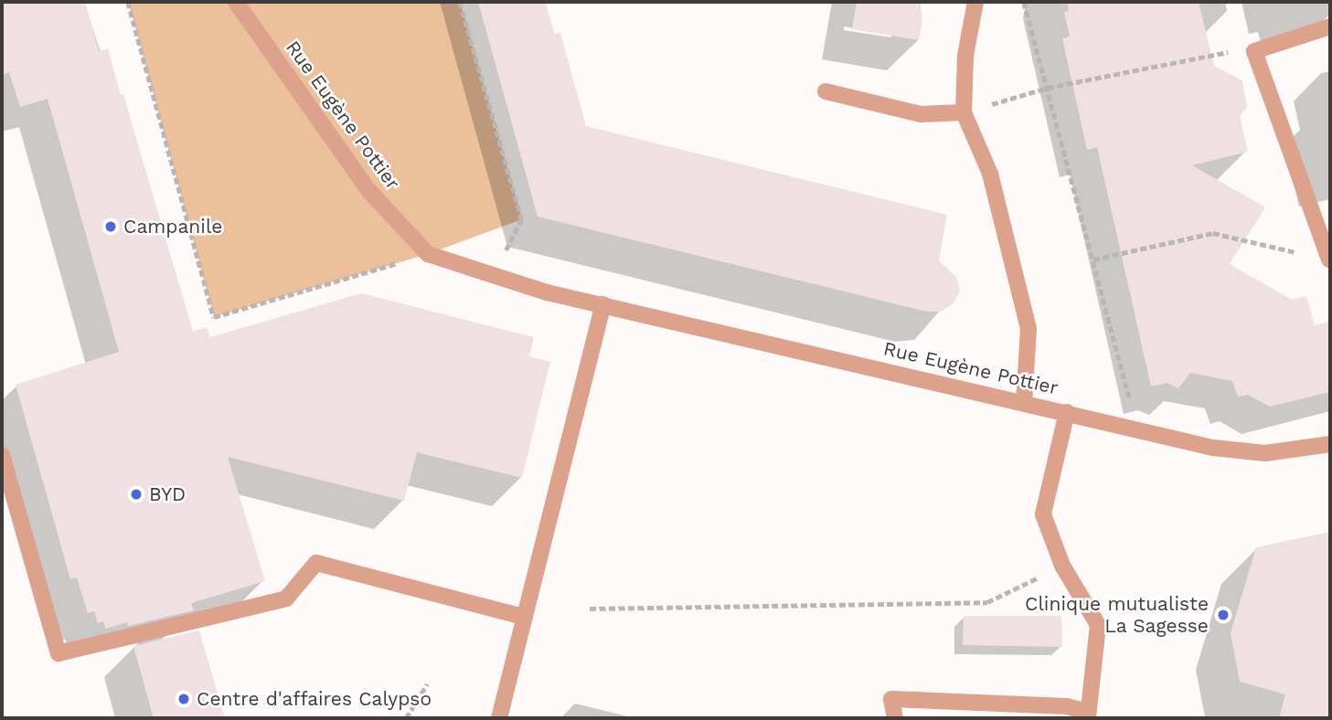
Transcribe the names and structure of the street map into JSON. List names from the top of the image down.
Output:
{
  "streets": {
    "street": ["Rue Eugène Pottier"]
  },
  "places": [
    "Campanile",
    "BYD",
    "Clinique mutualiste La Sagesse",
    "Centre d'affaires Calypso"
  ]
}
